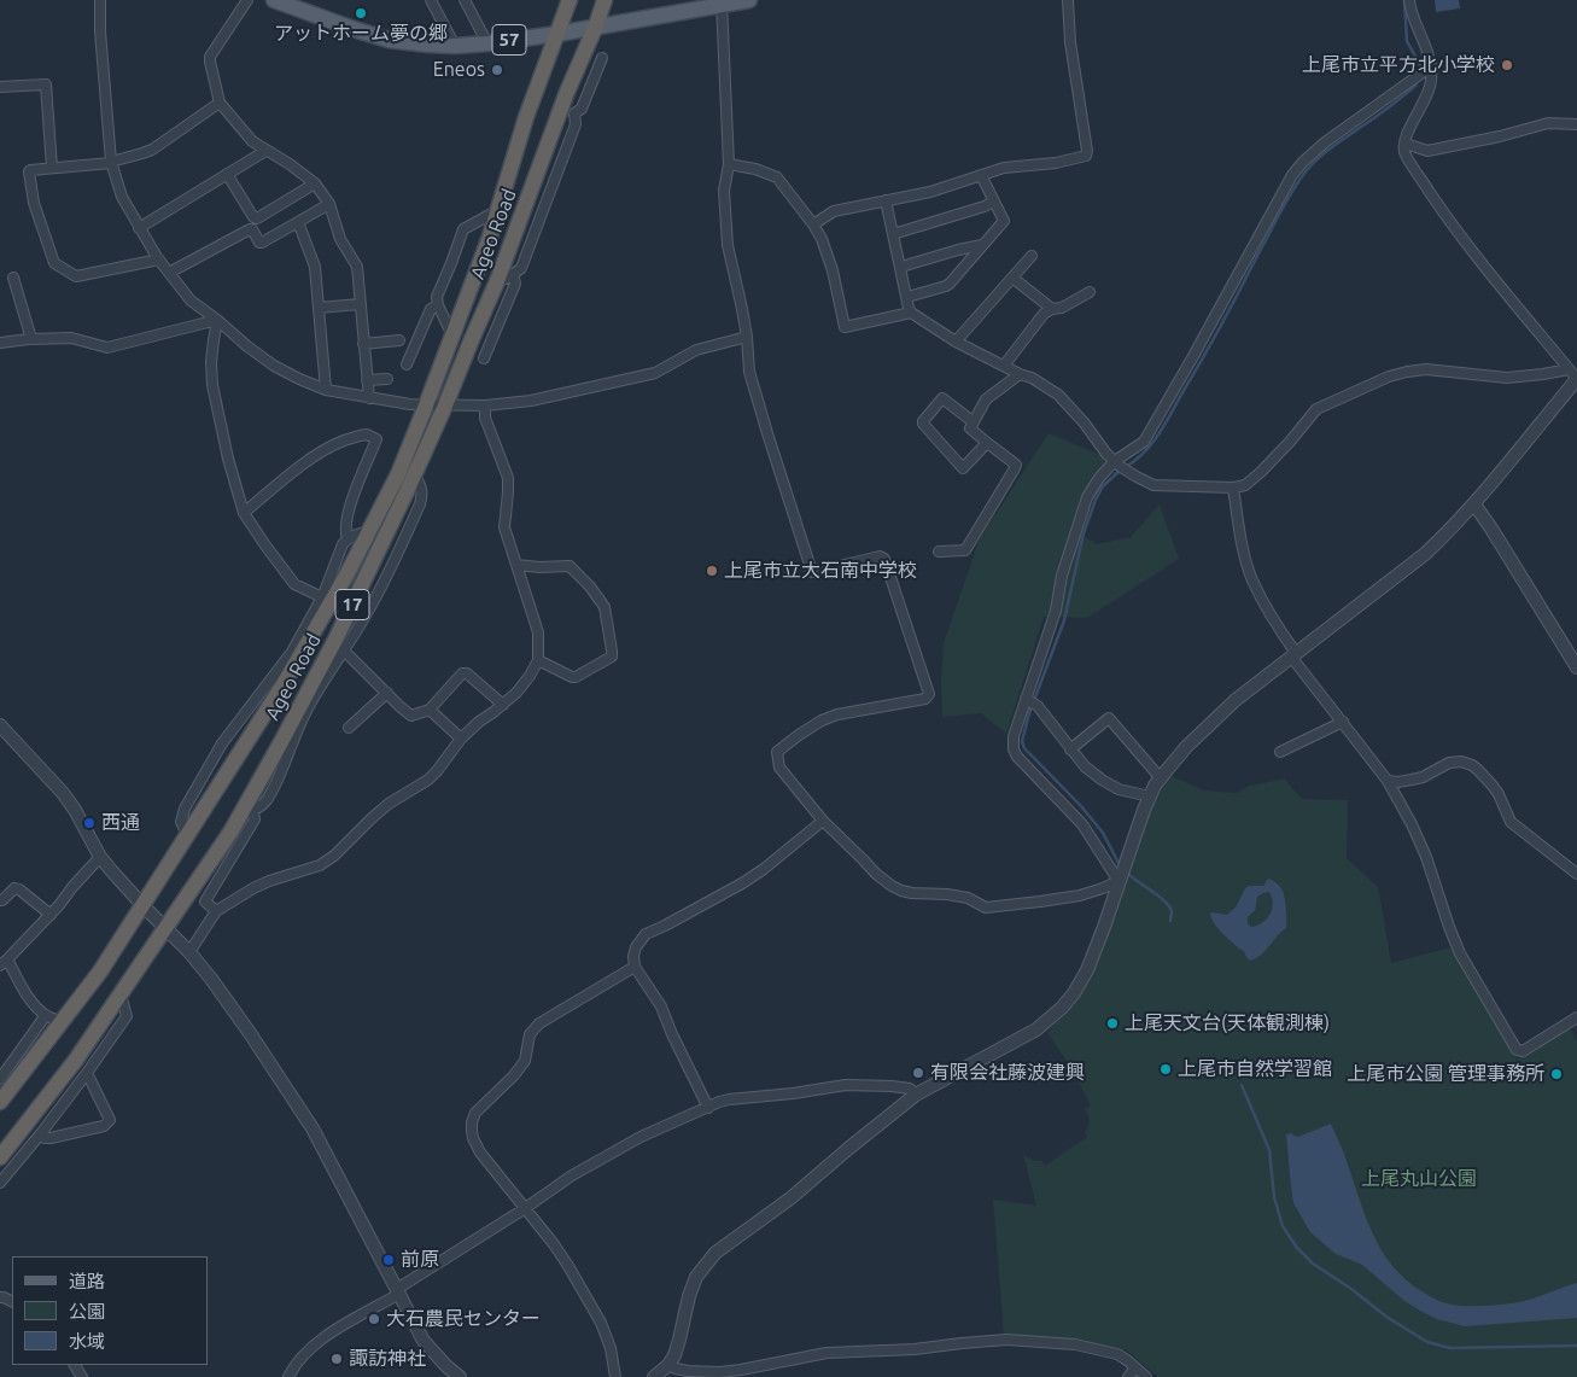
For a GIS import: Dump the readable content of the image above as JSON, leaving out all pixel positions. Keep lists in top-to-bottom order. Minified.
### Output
{"streets":{"highway":["Ageo Road","17"],"main road":["57"]},"crossings":[["57","Ageo Road"]],"parks":["上尾丸山公園"],"places":["アットホーム夢の郷","上尾市立平方北小学校","Eneos","上尾市立大石南中学校","西通","上尾天文台(天体観測棟)","上尾市自然学習館","有限会社藤波建興","上尾市公園 管理事務所","前原","大石農民センター","諏訪神社"],"legend":["道路","公園","水域"]}
